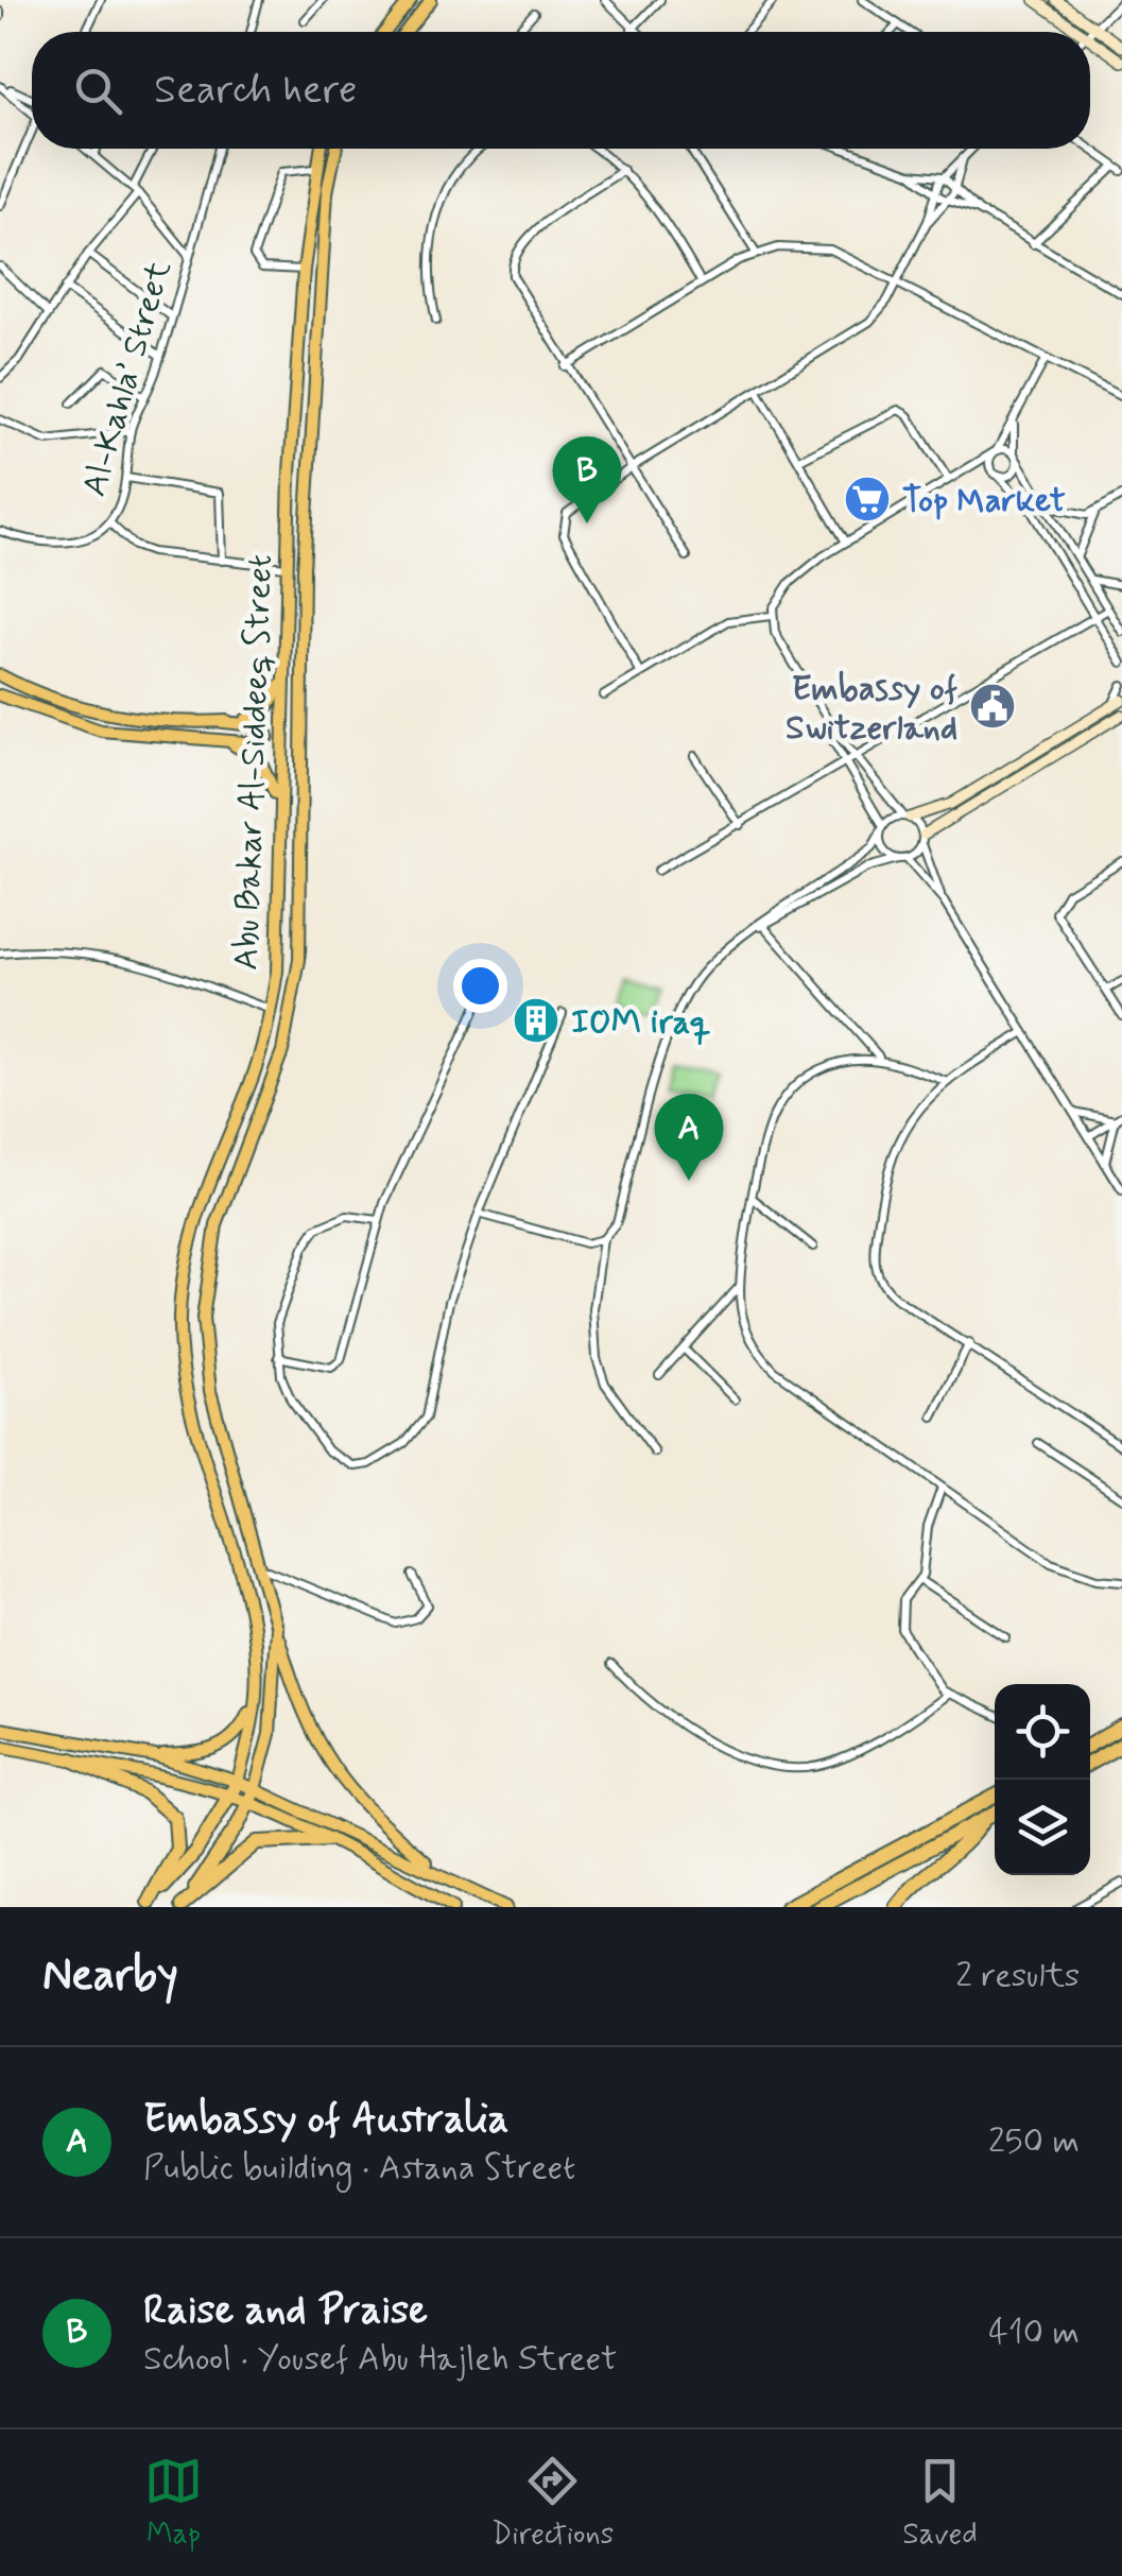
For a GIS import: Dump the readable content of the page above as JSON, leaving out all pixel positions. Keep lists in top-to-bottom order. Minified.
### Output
{"streets":{"highway":["Abu Bakar Al-Siddeeq Street"],"street":["Al-Kahla’ Street"]},"places":{"supermarket":["Top Market"],"public building":["Embassy of Switzerland"],"building":["IOM iraq"]},"page":{"search":"Search here","pins":["B","A"],"heading":["Nearby","2 results"],"list":[{"mark":"A","name":"Embassy of Australia","note":"Public building · Astana Street","value":"250 m"},{"mark":"B","name":"Raise and Praise","note":"School · Yousef Abu Hajleh Street","value":"410 m"}],"nav":["Map","Directions","Saved"]}}
